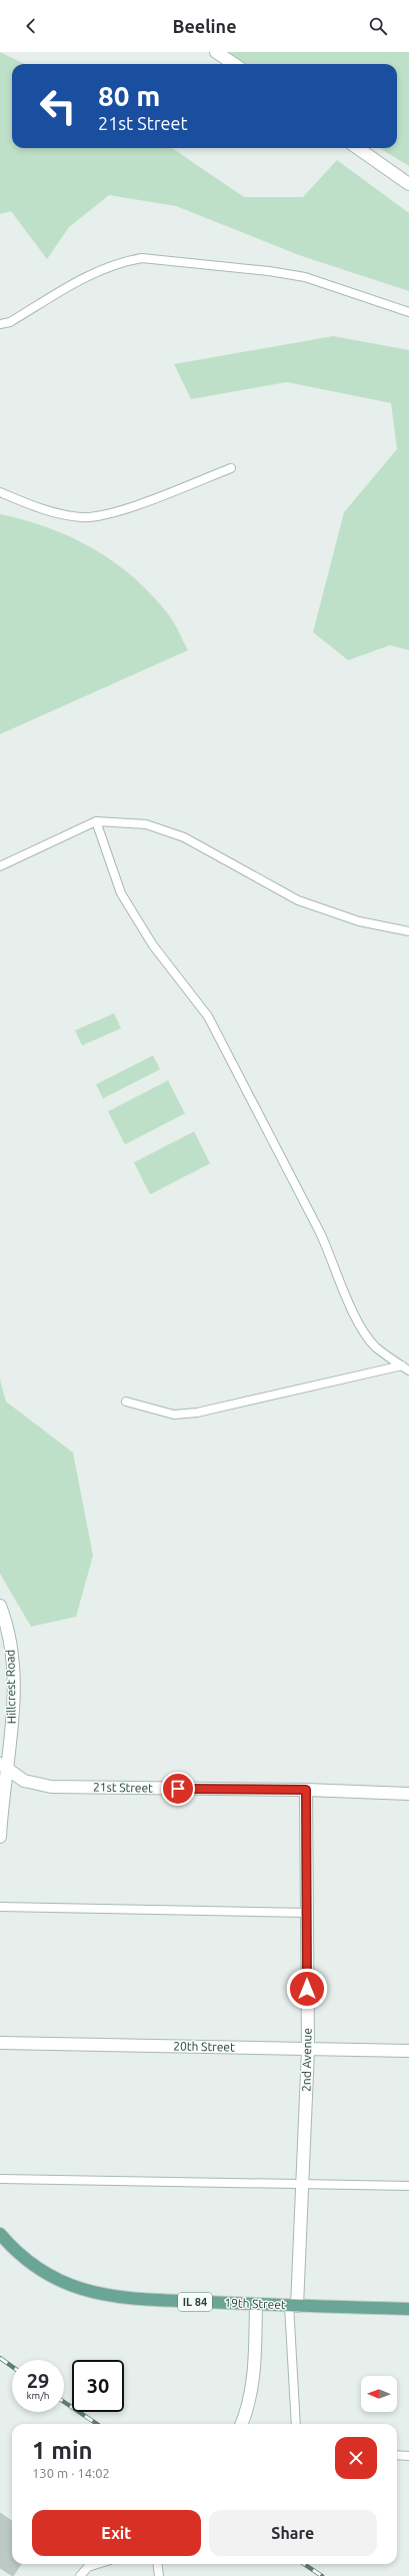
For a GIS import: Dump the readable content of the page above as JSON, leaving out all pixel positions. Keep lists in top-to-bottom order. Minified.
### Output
{"streets":{"main road":["IL 84","19th Street"],"street":["Hillcrest Road","21st Street","20th Street","2nd Avenue"]},"crossings":[["Hillcrest Road","21st Street"],["21st Street","2nd Avenue"],["20th Street","2nd Avenue"],["2nd Avenue","19th Street"]],"north":"left","page":{"header":"Beeline","turn":["80 m","21st Street"],"speed":"29 km/h","limit":"30","heading":["1 min","130 m · 14:02"],"buttons":["Exit","Share"]}}
